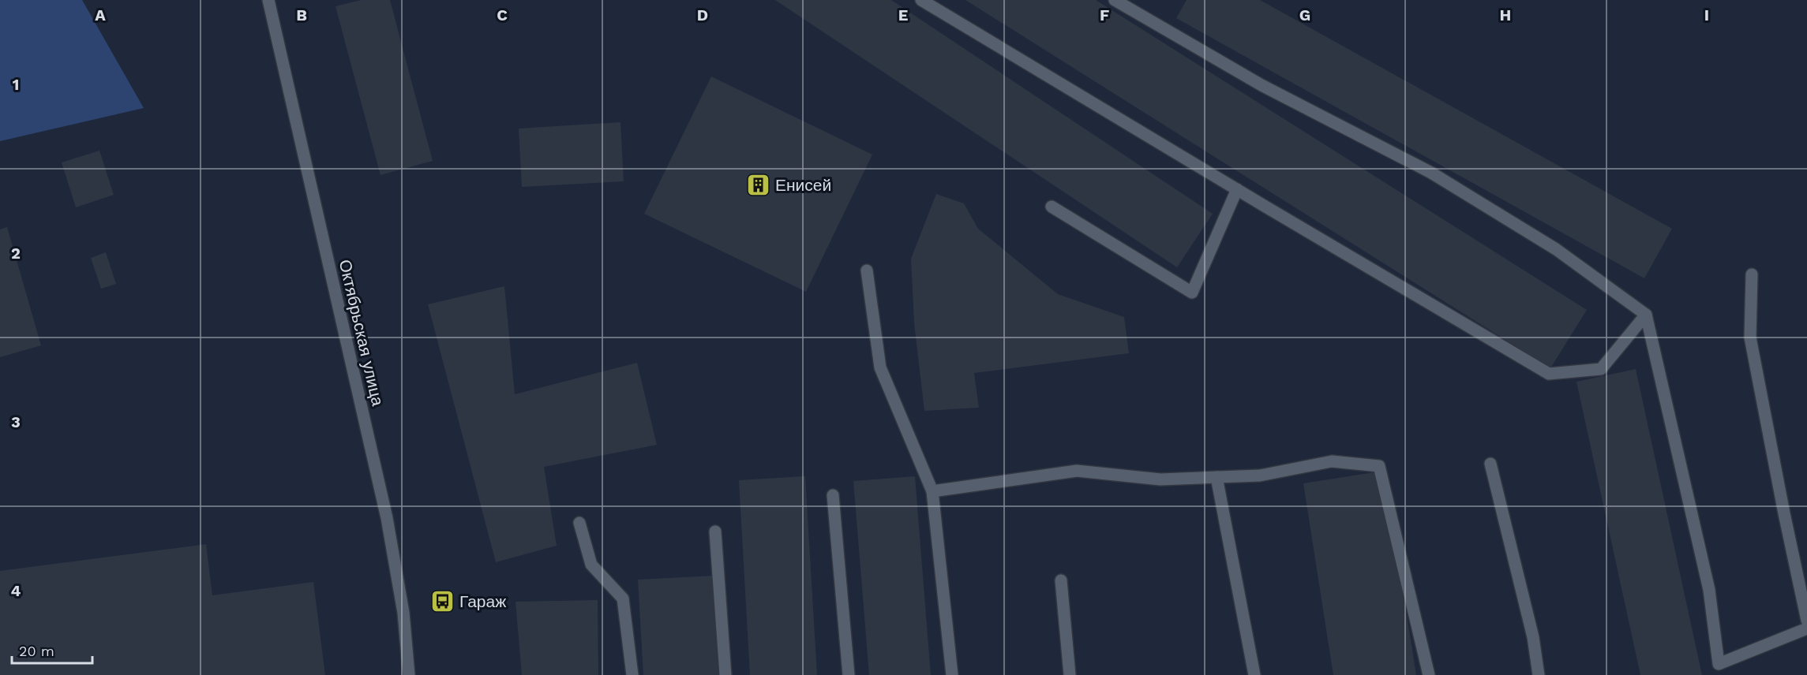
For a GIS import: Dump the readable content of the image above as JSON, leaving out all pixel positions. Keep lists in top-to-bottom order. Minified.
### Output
{"streets":{"street":["Октябрьская улица"]},"places":{"building":["Енисей"],"bus stop":["Гараж"]},"scale_bar":"20 m","grid":{"columns":["A","B","C","D","E","F","G","H","I"],"rows":["1","2","3","4"]}}
